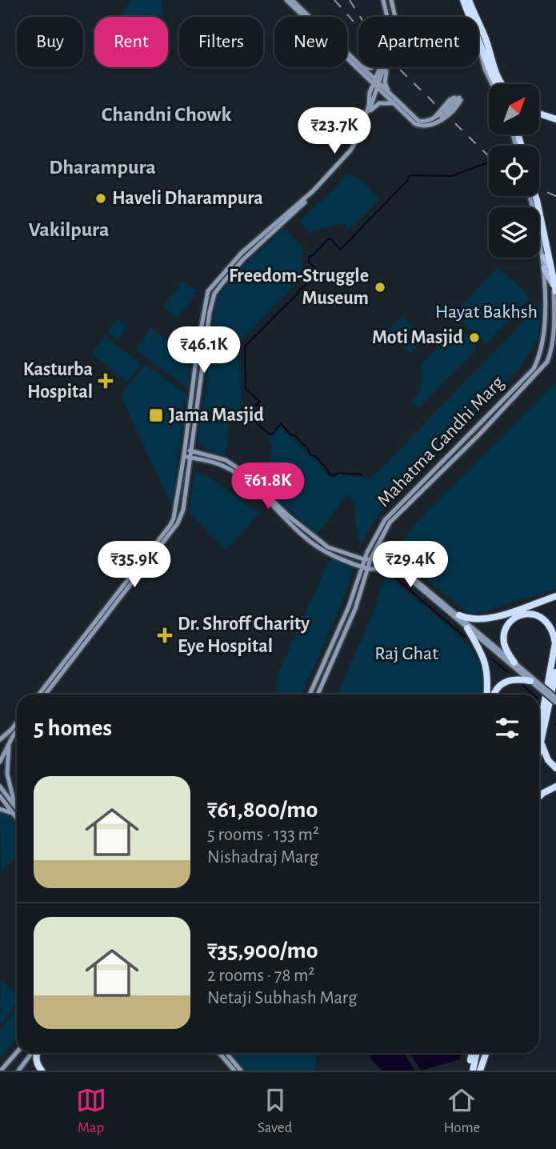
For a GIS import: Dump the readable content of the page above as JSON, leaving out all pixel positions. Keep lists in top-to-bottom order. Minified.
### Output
{"streets":{"main road":["Mahatma Gandhi Marg"]},"districts":["Chandni Chowk","Dharampura","Vakilpura"],"parks":["Hayat Bakhsh","Raj Ghat"],"places":{"other":["Haveli Dharampura","Freedom-Struggle Museum","Moti Masjid"],"health":["Kasturba Hospital","Dr. Shroff Charity Eye Hospital"],"transit":["Jama Masjid"]},"north":"top right","page":{"chip":["Buy","Rent","Filters","New","Apartment"],"price":["₹23.7K","₹46.1K","₹61.8K","₹35.9K","₹29.4K"],"heading":"5 homes","list":[{"name":"₹61,800/mo","note":"5 rooms · 133 m² · Nishadraj Marg"},{"name":"₹35,900/mo","note":"2 rooms · 78 m² · Netaji Subhash Marg"}],"tabs":["Map","Saved","Home"]}}
